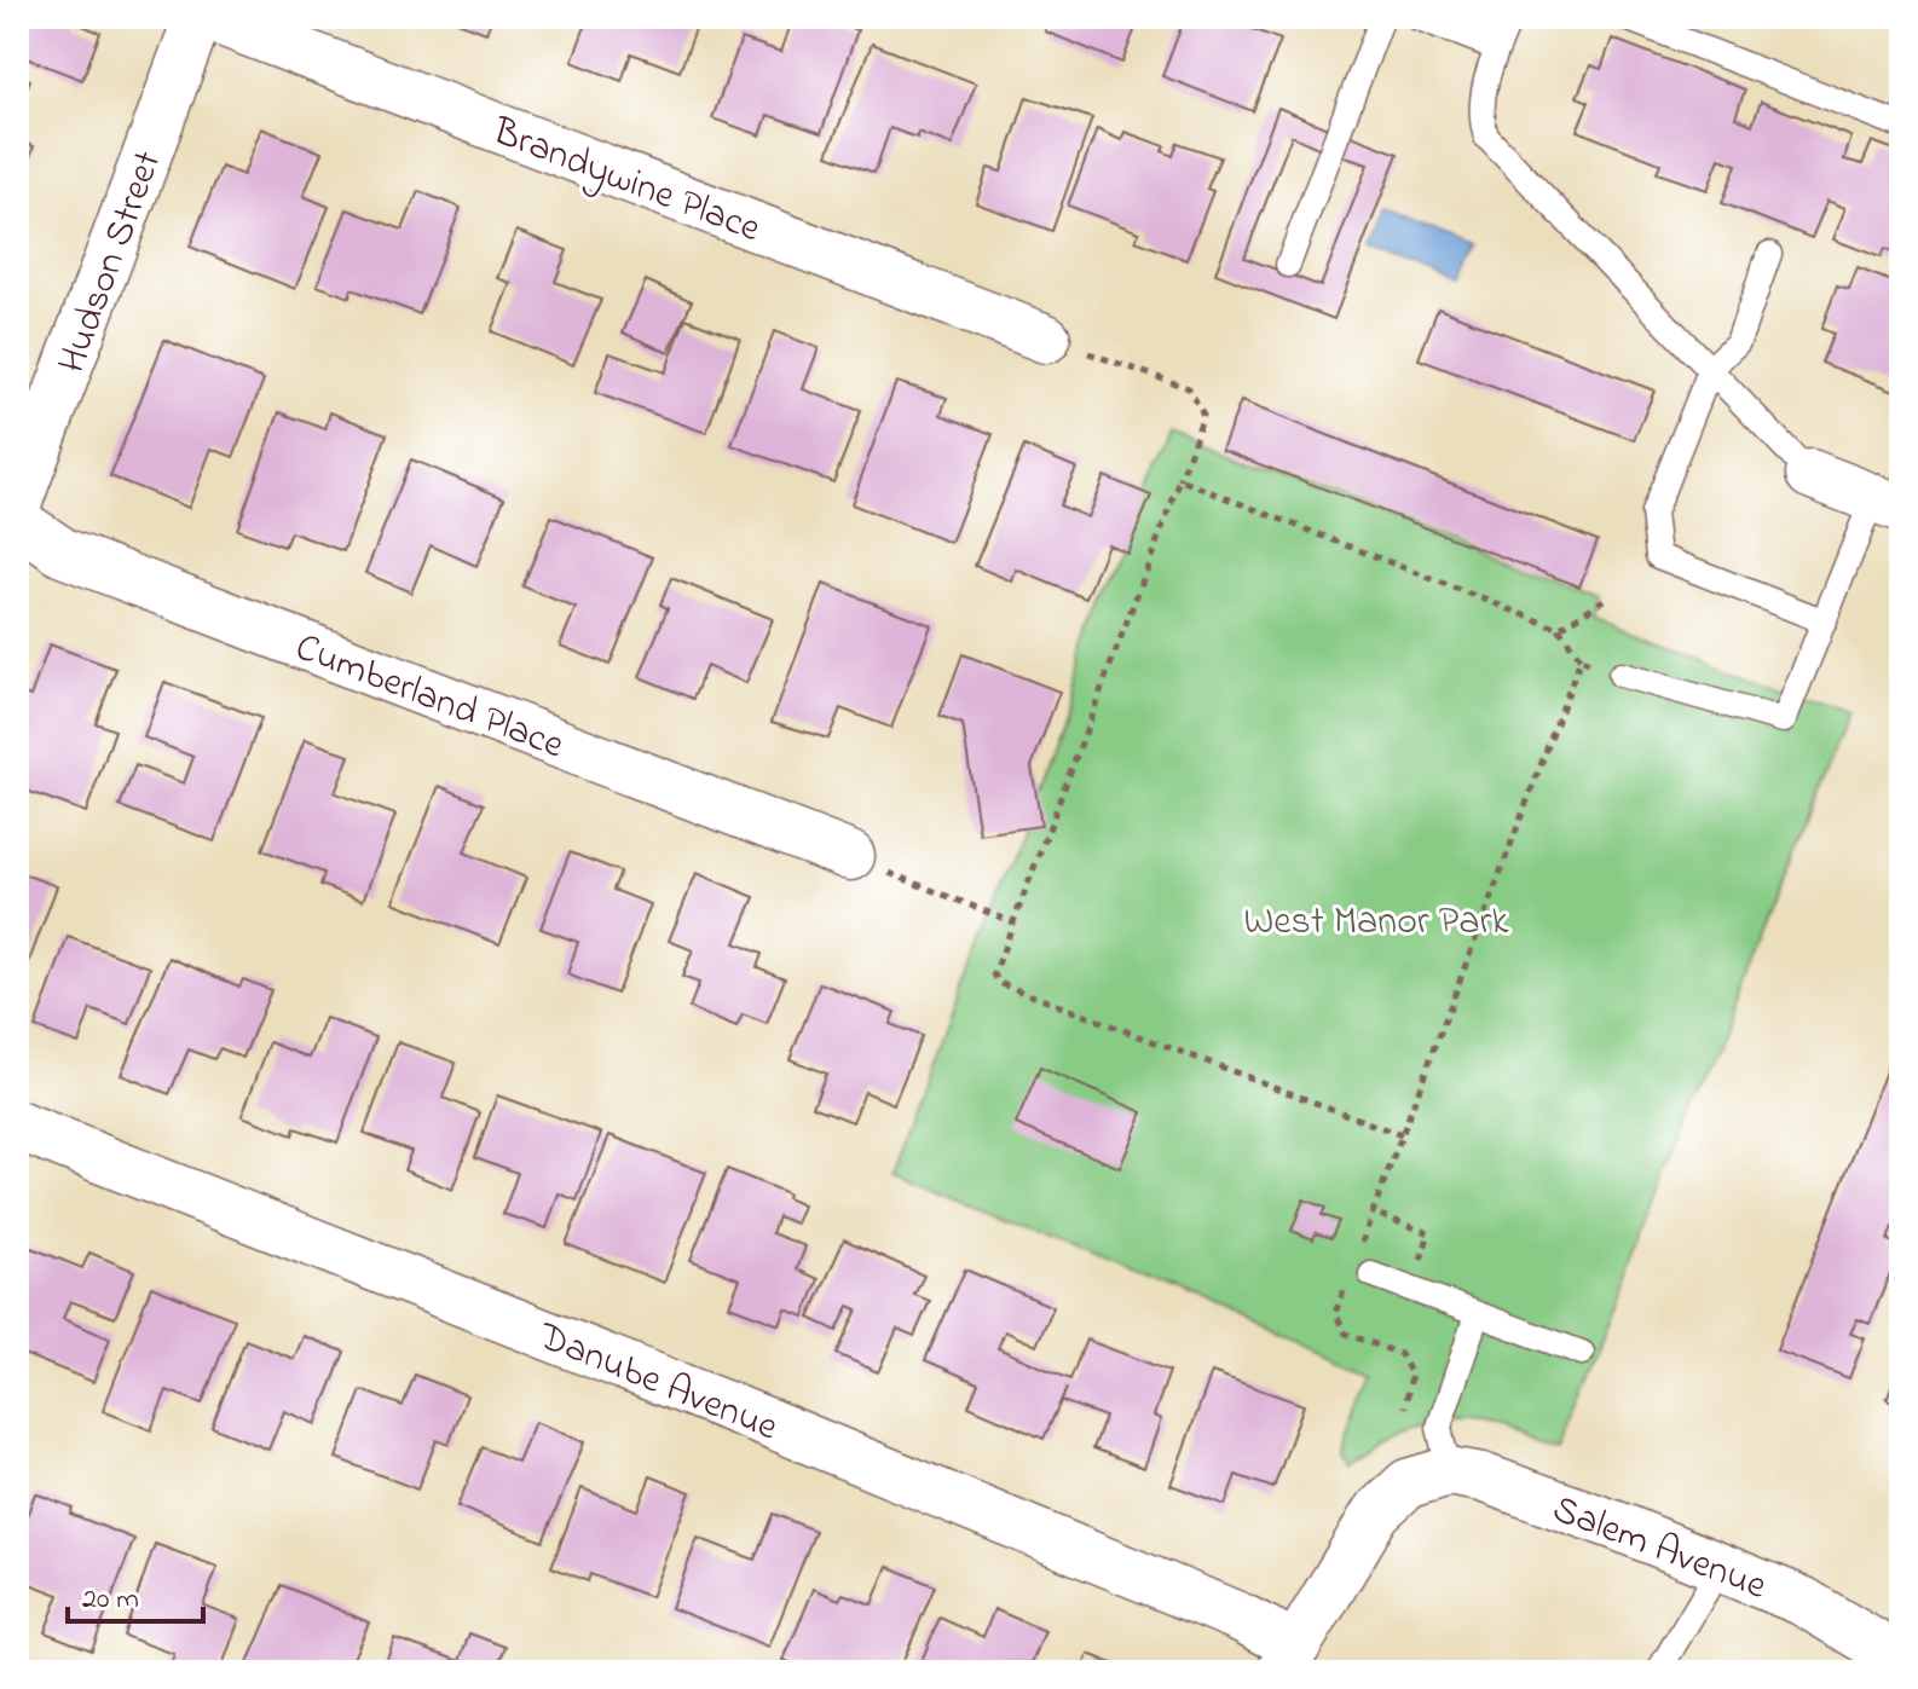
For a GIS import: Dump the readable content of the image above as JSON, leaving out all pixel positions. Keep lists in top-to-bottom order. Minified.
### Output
{"streets":{"street":["Brandywine Place","Hudson Street","Cumberland Place","Danube Avenue","Salem Avenue"]},"parks":["West Manor Park"],"scale_bar":"20 m"}
